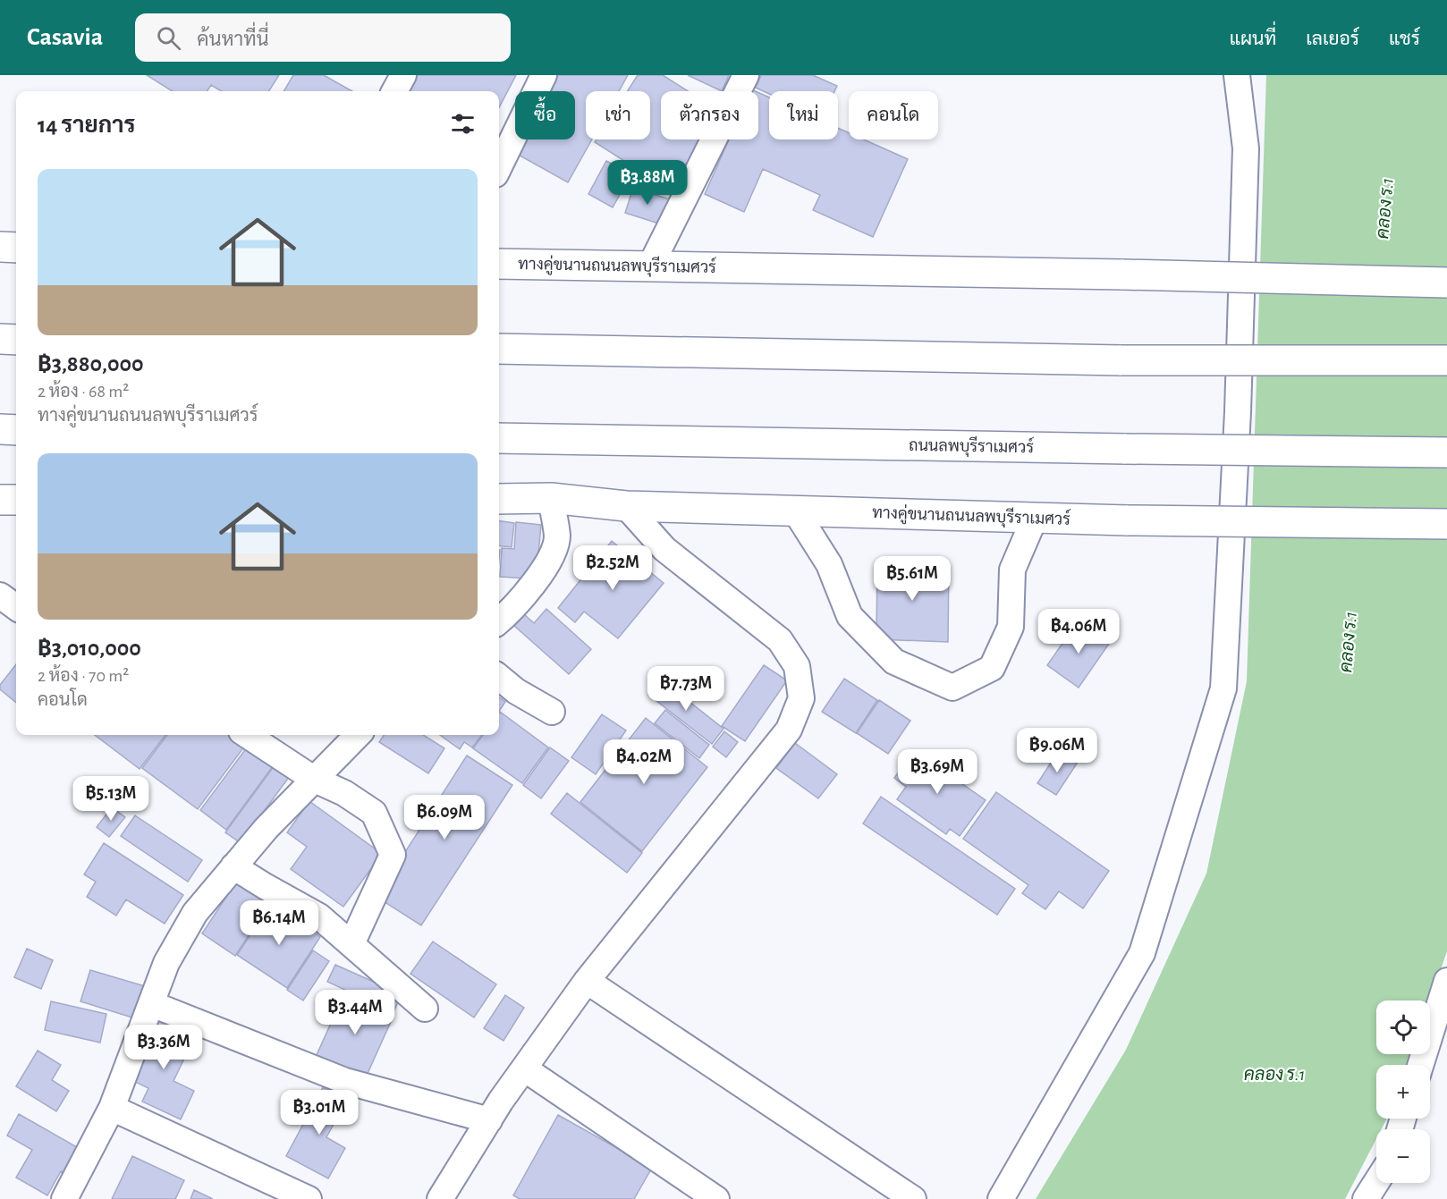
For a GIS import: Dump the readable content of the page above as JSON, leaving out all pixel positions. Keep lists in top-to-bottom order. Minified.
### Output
{"streets":{"main road":["ทางคู่ขนานถนนลพบุรีราเมศวร์","ถนนลพบุรีราเมศวร์"]},"water":["คลอง ร.1"],"page":{"header":"Casavia","search":"ค้นหาที่นี่","nav":["แผนที่","เลเยอร์","แชร์"],"chip":["ซื้อ","เช่า","ตัวกรอง","ใหม่","คอนโด"],"heading":"14 รายการ","list":[{"name":"฿3,880,000","note":"2 ห้อง · 68 m² · ทางคู่ขนานถนนลพบุรีราเมศวร์"},{"name":"฿3,010,000","note":"2 ห้อง · 70 m² · คอนโด"}],"price":["฿3.88M","฿2.52M","฿5.61M","฿4.06M","฿7.73M","฿9.06M","฿4.02M","฿3.69M","฿5.13M","฿6.09M","฿6.14M","฿3.44M","฿3.36M","฿3.01M"],"map_buttons":["+","−"]}}
